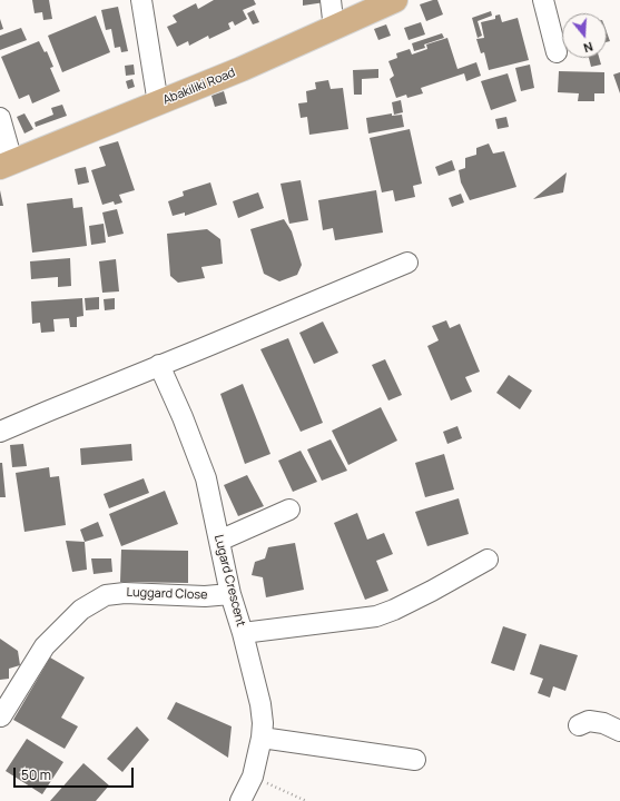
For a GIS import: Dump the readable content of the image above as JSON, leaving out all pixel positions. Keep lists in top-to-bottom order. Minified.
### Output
{"streets":{"main road":["Abakiliki Road"],"street":["Lugard Crescent","Luggard Close"]},"crossings":[["Lugard Crescent","Luggard Close"]],"scale_bar":"50 m","north":"bottom"}
